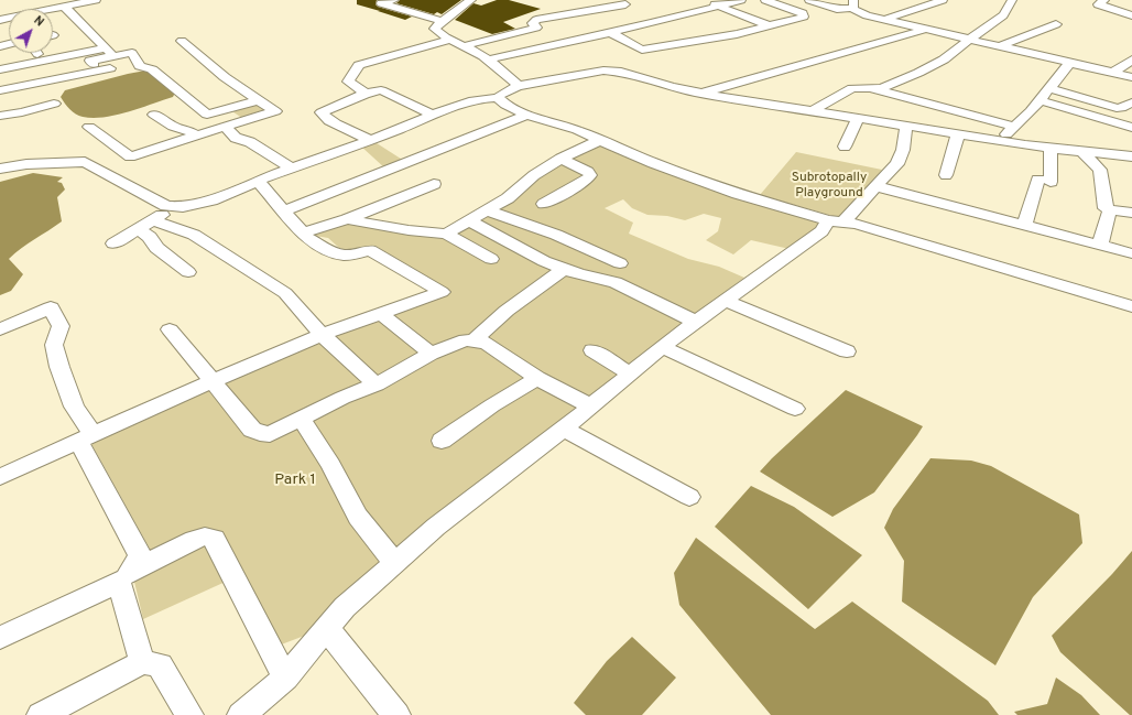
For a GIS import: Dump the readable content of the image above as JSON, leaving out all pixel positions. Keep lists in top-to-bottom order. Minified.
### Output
{"parks":["Subrotopally Playground","Park 1"],"north":"top right"}
